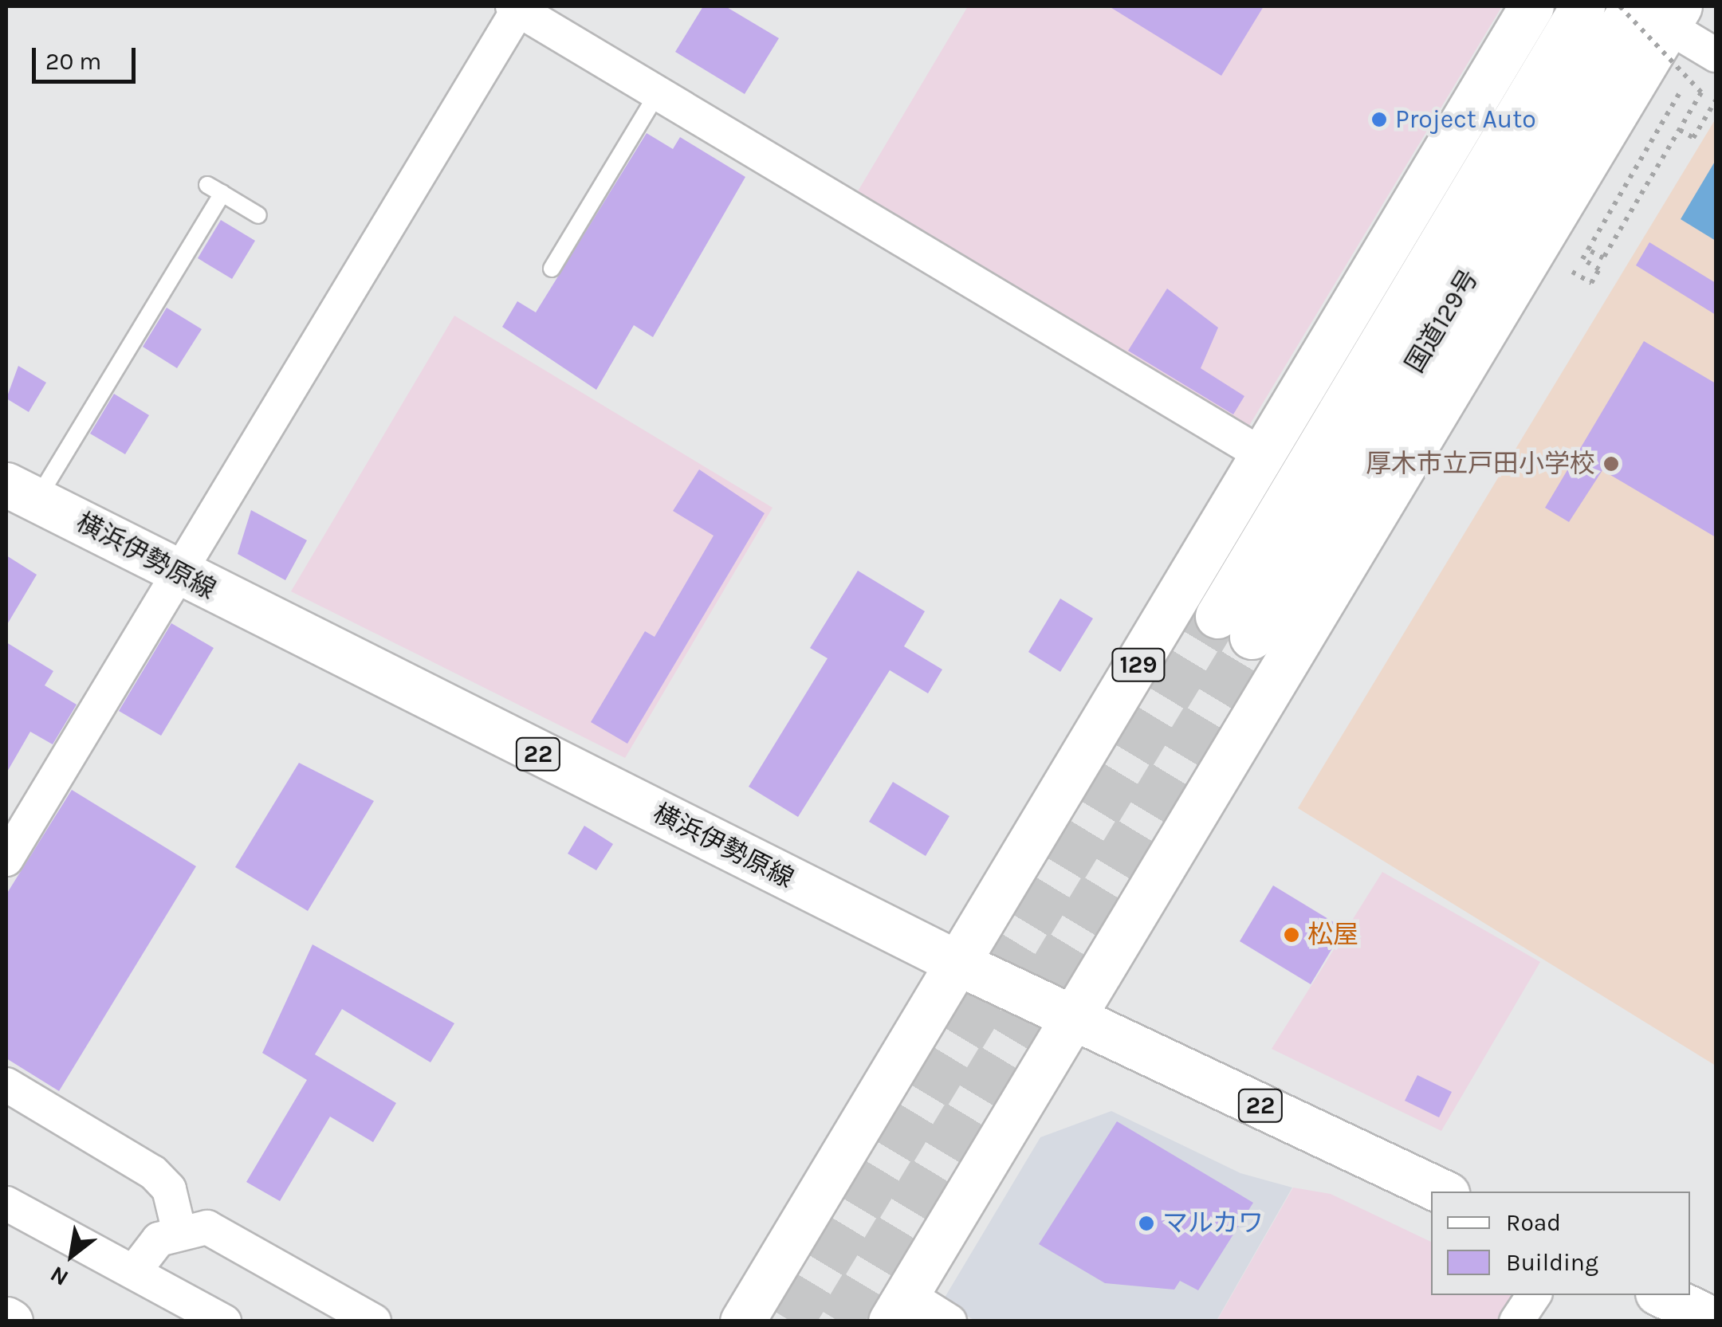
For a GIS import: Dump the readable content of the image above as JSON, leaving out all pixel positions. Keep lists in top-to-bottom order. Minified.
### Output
{"streets":{"main road":["国道129号","横浜伊勢原線","129","22"]},"crossings":[["横浜伊勢原線","129"]],"places":["Project Auto","厚木市立戸田小学校","松屋","マルカワ"],"legend":["Road","Building"],"scale_bar":"20 m","north":"bottom left"}
